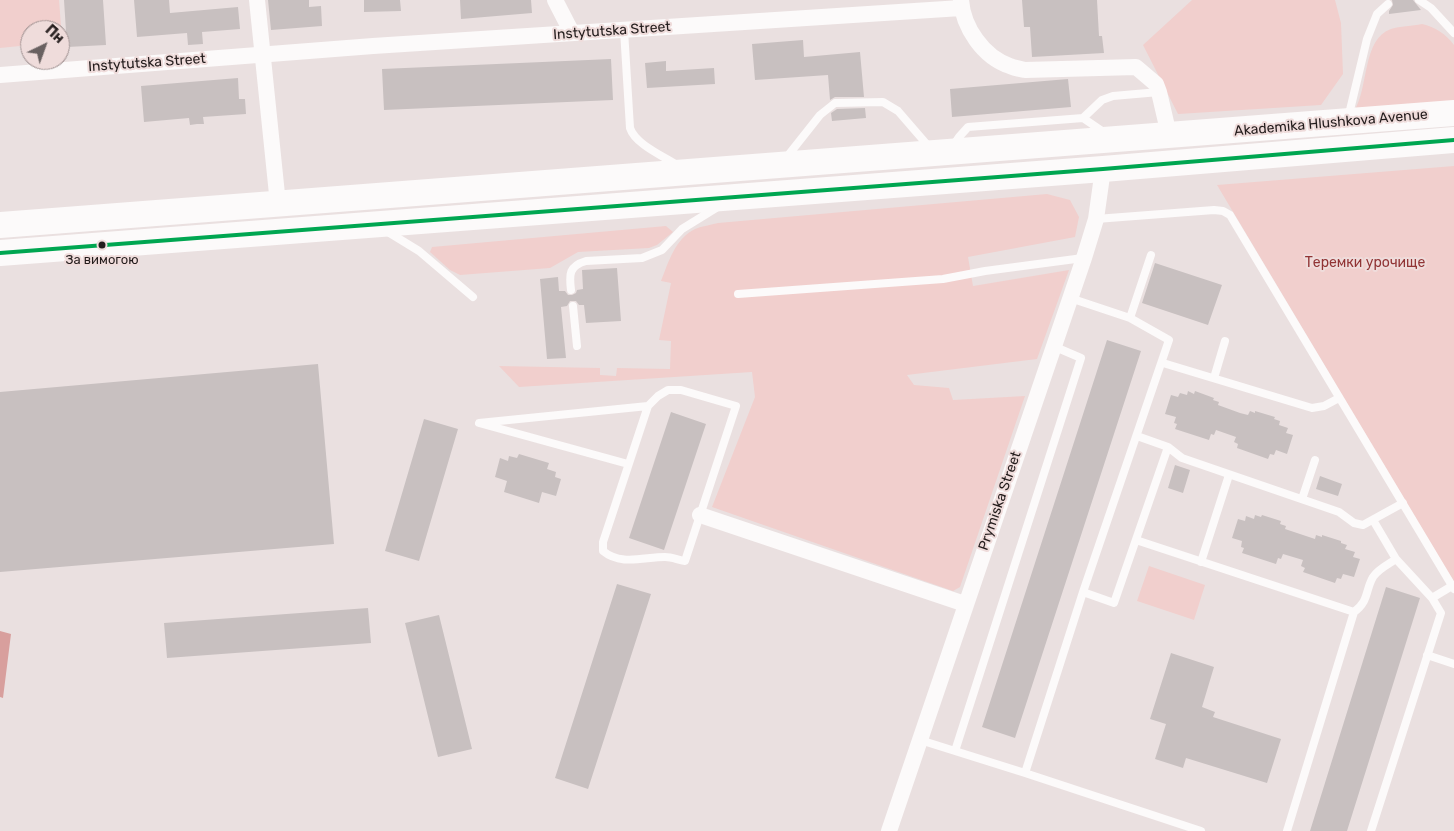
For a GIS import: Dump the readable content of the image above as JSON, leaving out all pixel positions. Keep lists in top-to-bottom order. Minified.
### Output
{"streets":{"highway":["Akademika Hlushkova Avenue"],"street":["Instytutska Street","Prymiska Street"]},"crossings":[["Akademika Hlushkova Avenue","Prymiska Street"]],"parks":["Теремки урочище"],"places":["За вимогою"],"north":"top right"}
